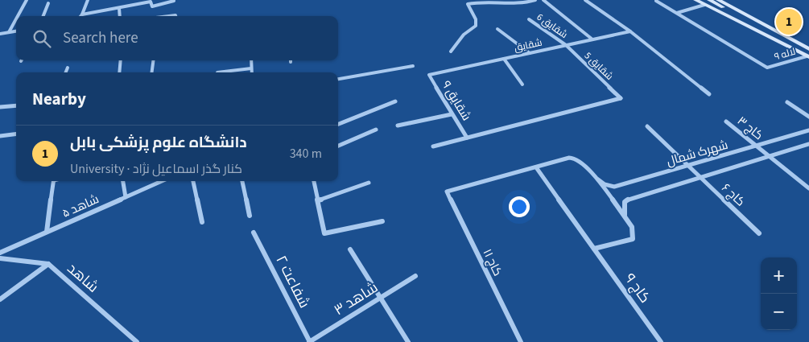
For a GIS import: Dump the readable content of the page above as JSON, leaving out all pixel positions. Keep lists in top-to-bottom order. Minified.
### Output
{"streets":{"street":["شقايق 6","شقايق","لاله ۹","شقايق 5","شقايق ٩","کاج ۳","شهرک شمال","کاج ۶","شاهد ۵","کاج ۱۱","شاهد","شفاعت ۲","کاج ۹","شاهد ۳"]},"crossings":[["شقايق 6","شقايق"],["شقايق 6","شقايق 5"],["شقايق","شقايق 5"],["شقايق","شقايق ٩"],["شقايق 5","شقايق ٩"],["کاج ۳","شهرک شمال"],["شهرک شمال","کاج ۶"],["کاج ۱۱","کاج ۹"],["شفاعت ۲","شاهد ۳"]],"page":{"pins":"1","search":"Search here","heading":"Nearby","list":[{"mark":"1","name":"دانشگاه علوم پزشکی بابل","note":"University · کنار گذر اسماعیل نژاد","value":"340 m"}],"map_buttons":["+","−"]}}
